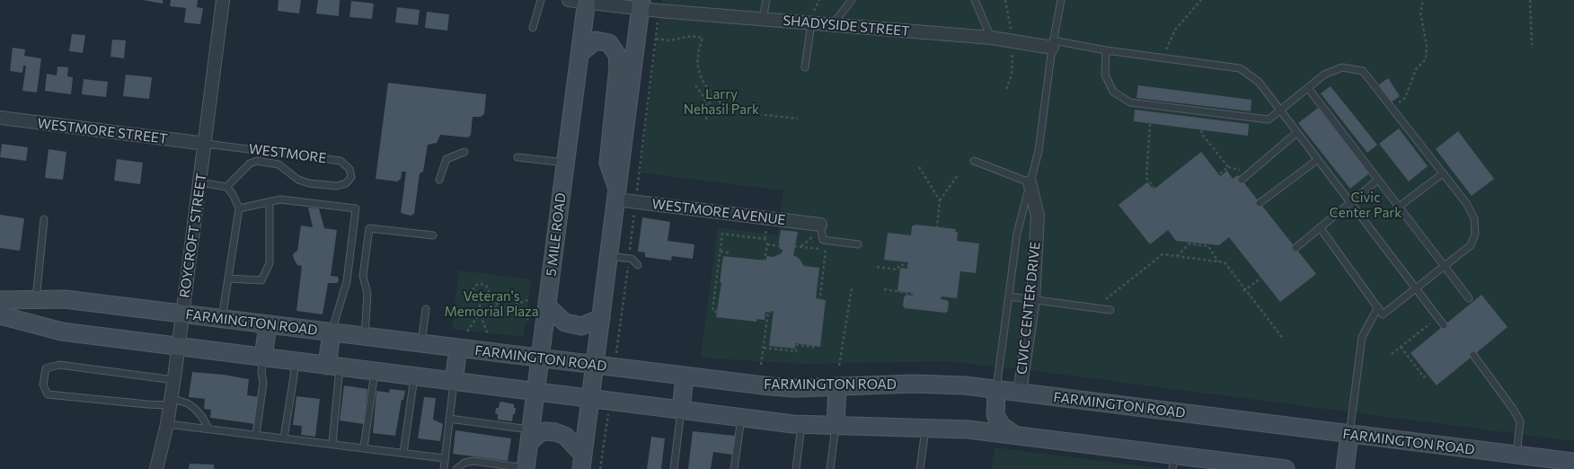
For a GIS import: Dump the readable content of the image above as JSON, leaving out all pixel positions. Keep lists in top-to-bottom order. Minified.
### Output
{"streets":{"main road":["5 MILE ROAD","FARMINGTON ROAD"],"street":["SHADYSIDE STREET","WESTMORE STREET","WESTMORE AVENUE","ROYCROFT STREET","CIVIC CENTER DRIVE"],"lane":["WESTMORE"]},"crossings":[["SHADYSIDE STREET","5 MILE ROAD"],["SHADYSIDE STREET","CIVIC CENTER DRIVE"],["WESTMORE STREET","WESTMORE"],["WESTMORE STREET","ROYCROFT STREET"],["WESTMORE","ROYCROFT STREET"],["5 MILE ROAD","FARMINGTON ROAD"],["ROYCROFT STREET","FARMINGTON ROAD"],["CIVIC CENTER DRIVE","FARMINGTON ROAD"]],"parks":["Larry Nehasil Park","Civic Center Park","Veteran's Memorial Plaza"]}
